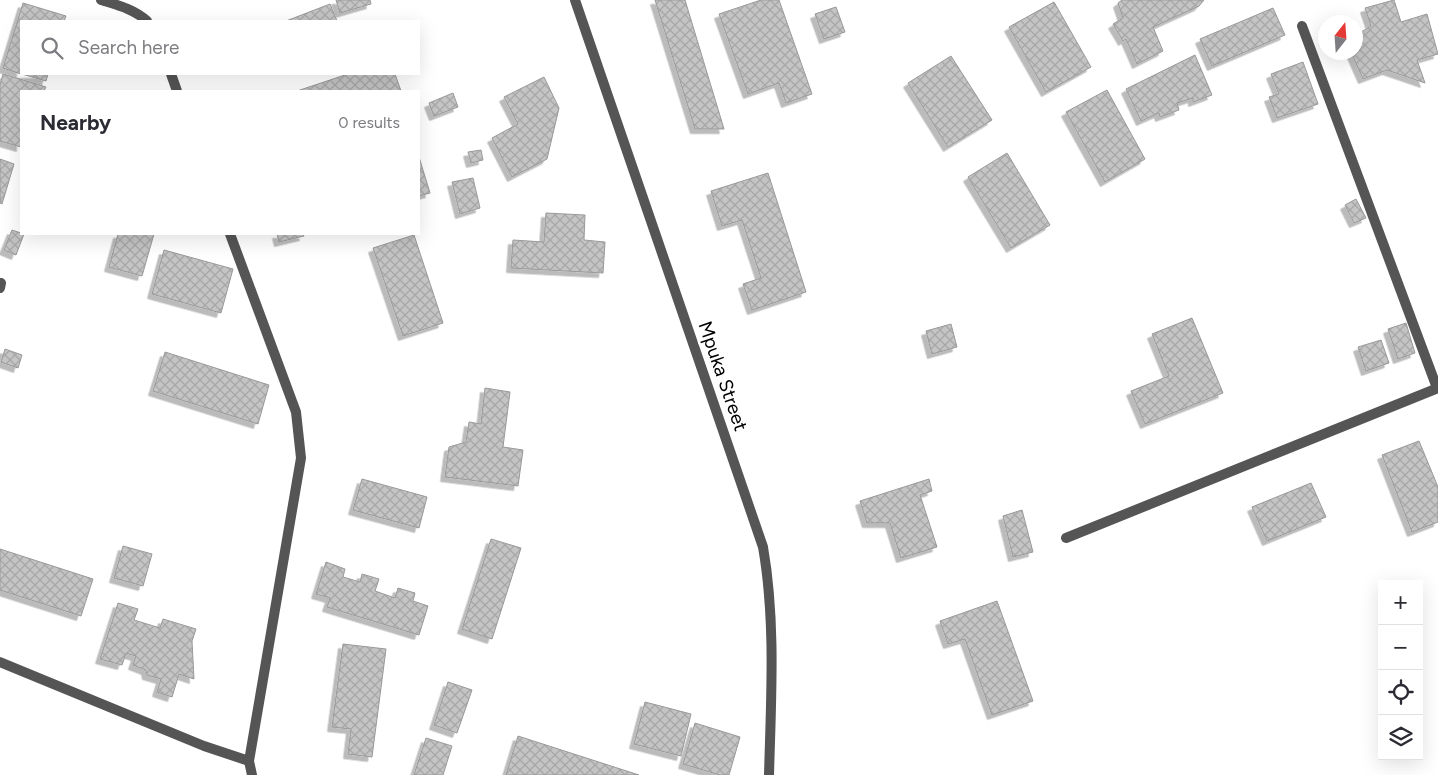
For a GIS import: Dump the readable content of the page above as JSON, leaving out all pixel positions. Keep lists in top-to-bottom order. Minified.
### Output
{"streets":{"street":["Mpuka Street"]},"north":"top","page":{"search":"Search here","heading":["Nearby","0 results"],"map_buttons":["+","−"]}}
